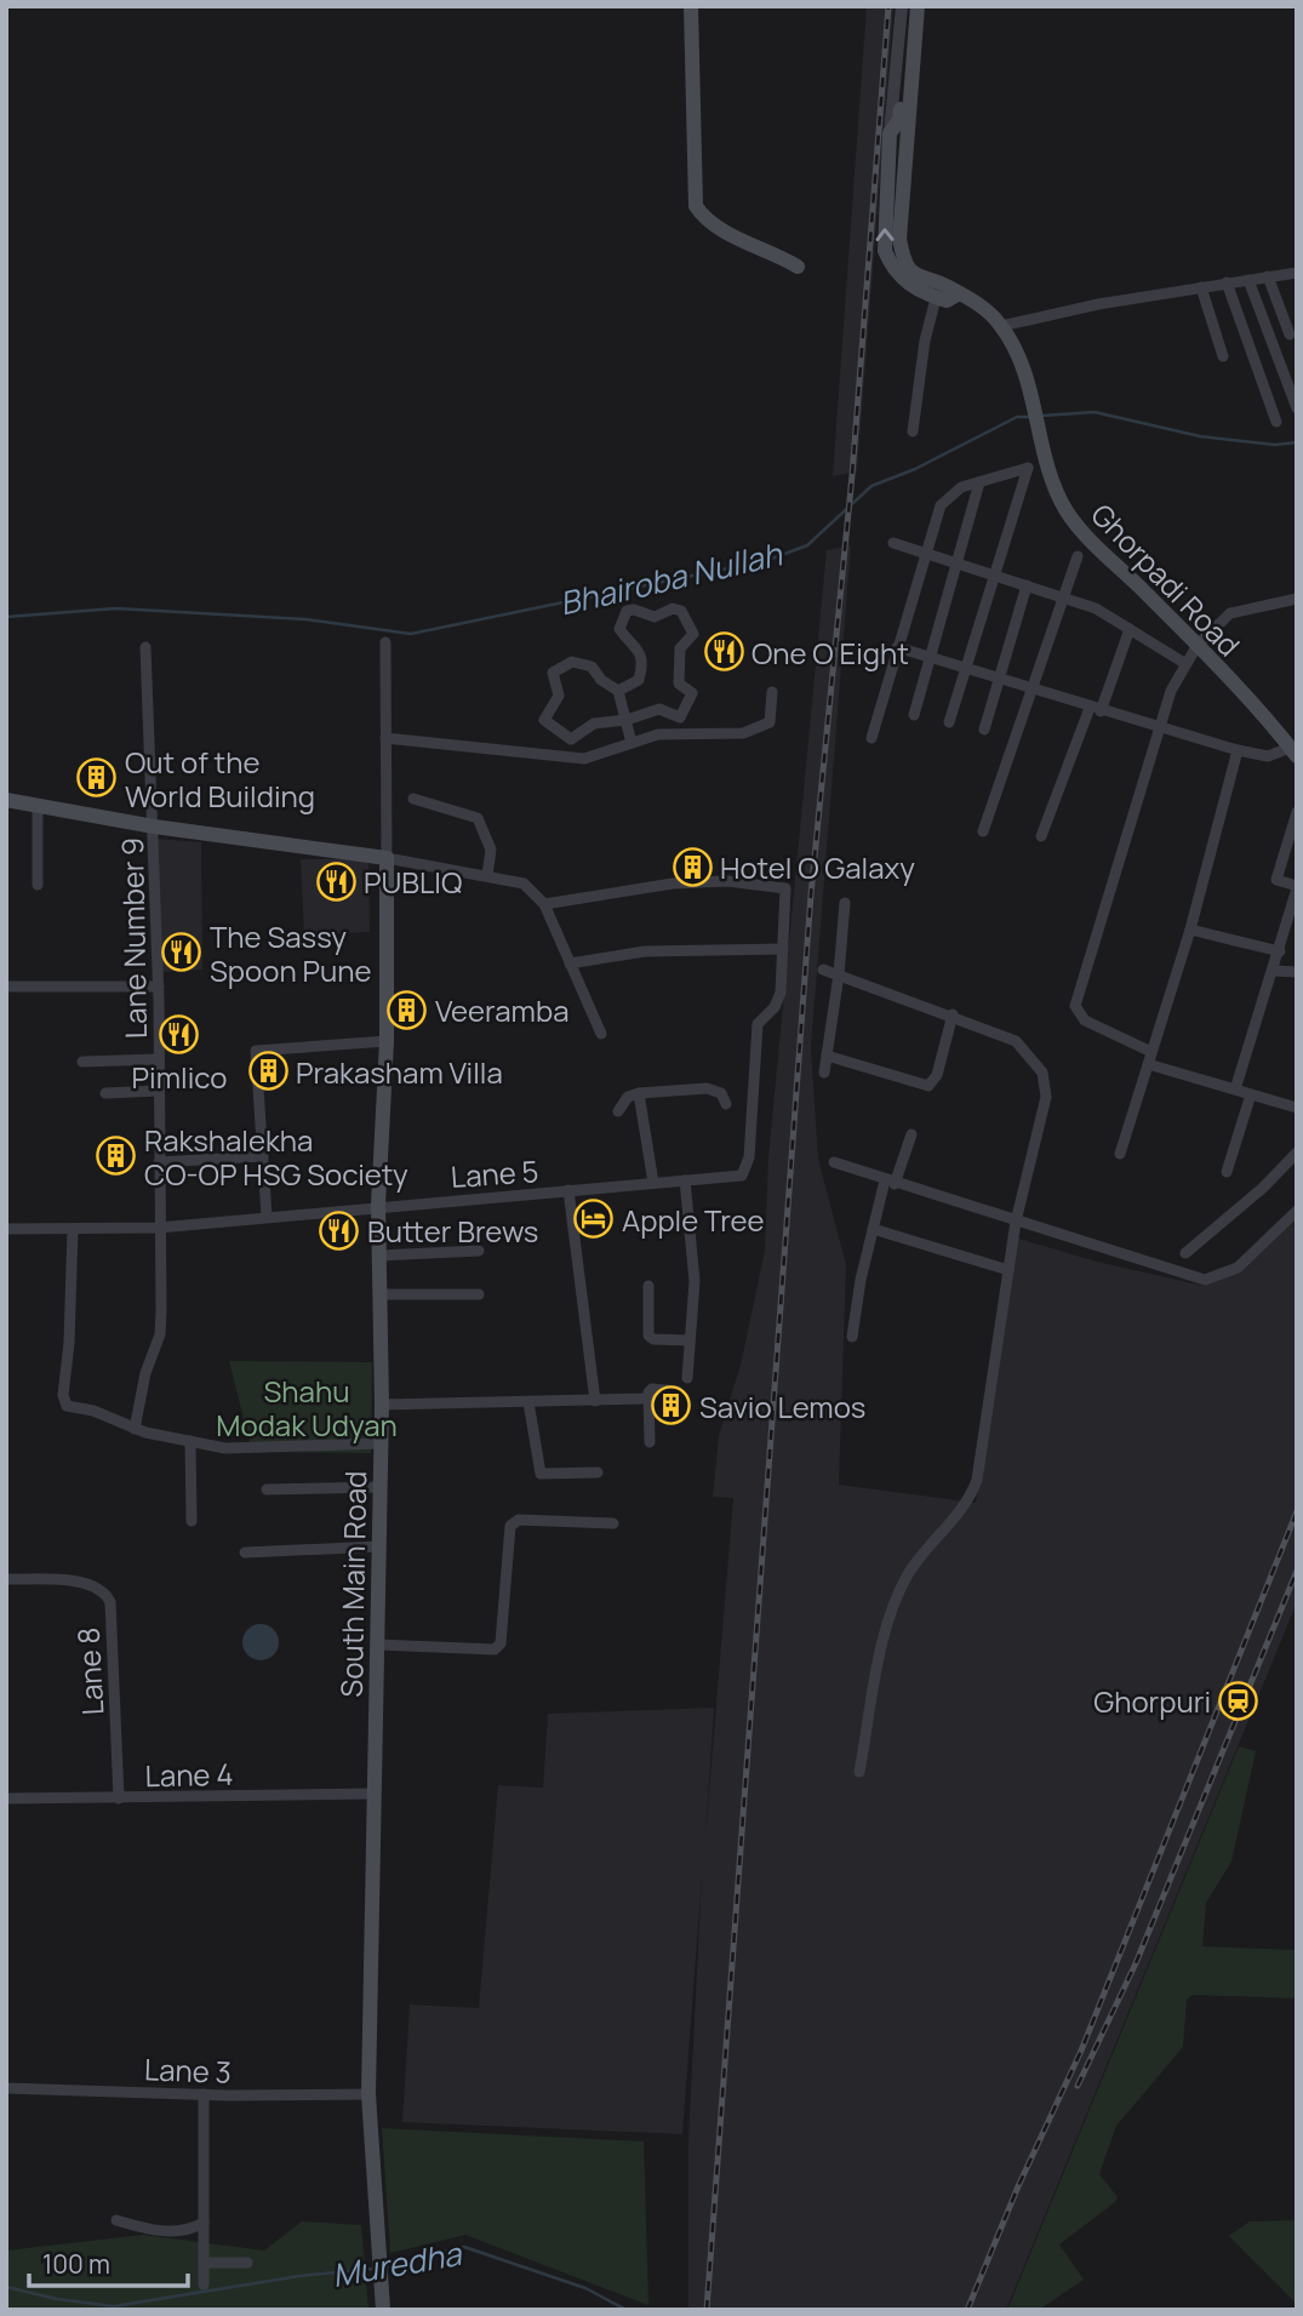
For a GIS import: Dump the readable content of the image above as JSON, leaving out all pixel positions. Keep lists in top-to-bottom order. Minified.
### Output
{"streets":{"main road":["Ghorpadi Road","South Main Road"],"street":["Lane Number 9","Lane 5","Lane 8","Lane 4","Lane 3"]},"crossings":[["Lane Number 9","Lane 5"],["Lane 5","South Main Road"],["South Main Road","Lane 4"],["South Main Road","Lane 3"],["Lane 8","Lane 4"]],"water":["Bhairoba Nullah","Muredha"],"parks":["Shahu Modak Udyan"],"places":{"restaurant":["One O Eight","PUBLIQ","The Sassy Spoon Pune","Pimlico","Butter Brews"],"building":["Out of the World Building","Hotel O Galaxy","Veeramba","Prakasham Villa","Rakshalekha CO-OP HSG Society","Savio Lemos"],"hotel":["Apple Tree"],"station":["Ghorpuri"]},"scale_bar":"100 m"}
